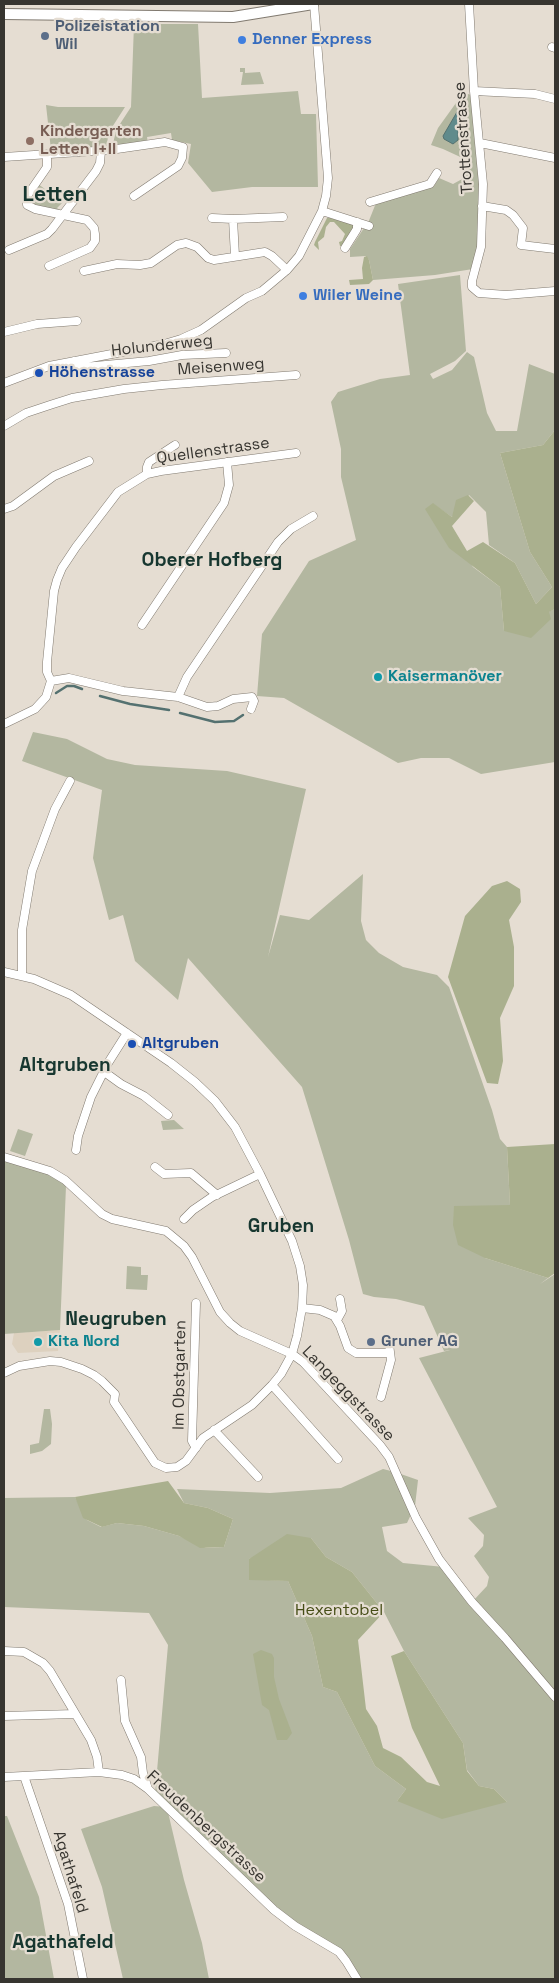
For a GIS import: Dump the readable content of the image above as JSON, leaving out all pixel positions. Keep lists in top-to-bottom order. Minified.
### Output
{"streets":{"street":["Trottenstrasse","Holunderweg","Meisenweg","Quellenstrasse","Im Obstgarten","Langeggstrasse","Freudenbergstrasse","Agathafeld"]},"crossings":[["Freudenbergstrasse","Agathafeld"]],"districts":["Letten","Oberer Hofberg","Altgruben","Gruben","Neugruben","Agathafeld"],"parks":["Hexentobel"],"places":["Polizeistation Wil","Denner Express","Kindergarten Letten I+II","Wiler Weine","Höhenstrasse","Kaisermanöver","Altgruben","Kita Nord","Gruner AG"]}
